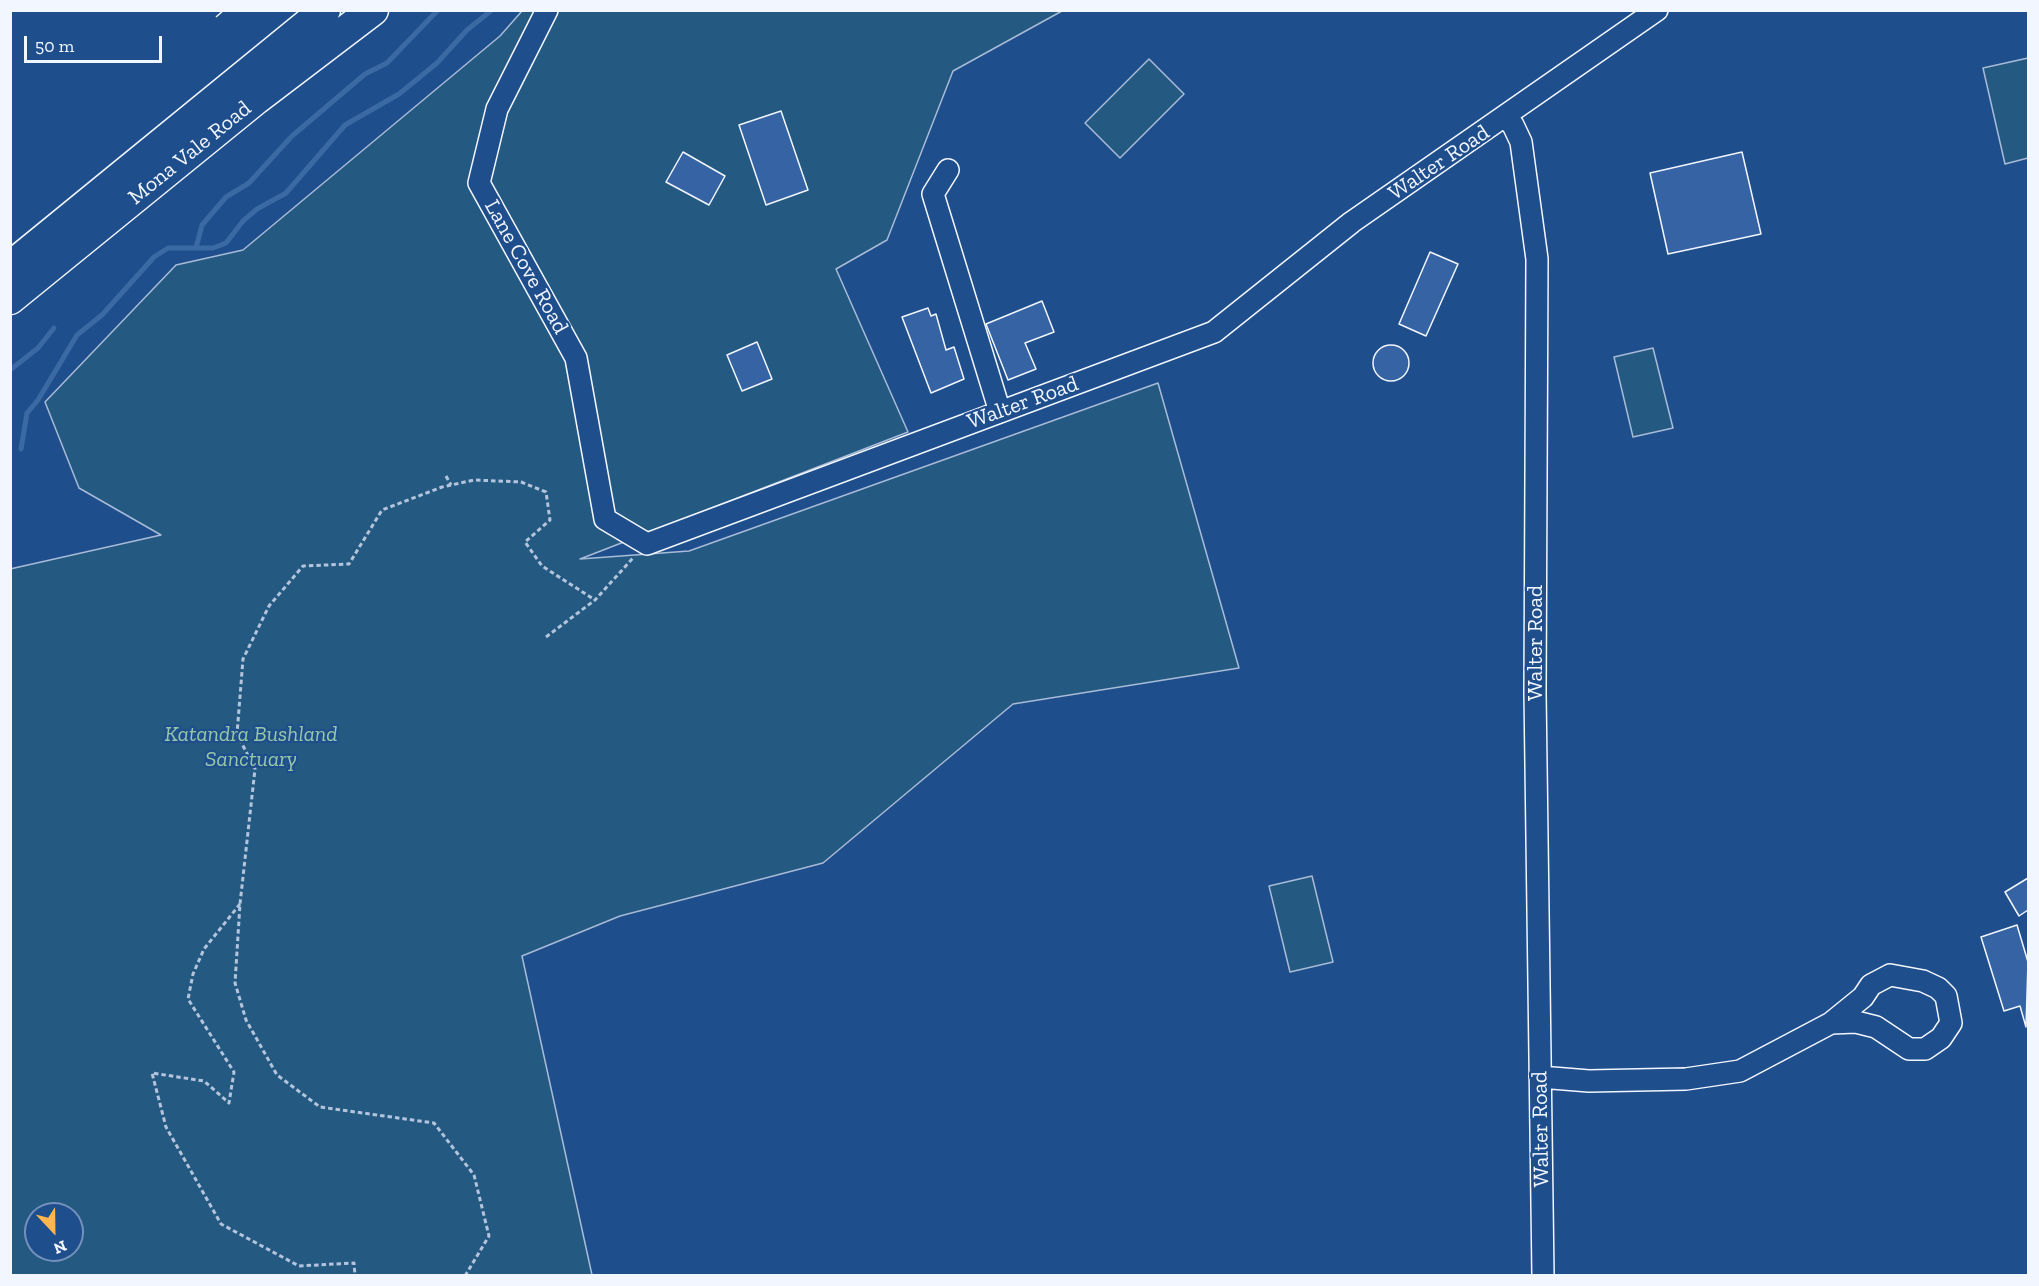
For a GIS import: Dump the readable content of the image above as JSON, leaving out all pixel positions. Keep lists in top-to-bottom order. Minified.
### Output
{"streets":{"highway":["Mona Vale Road"],"street":["Walter Road","Lane Cove Road"]},"crossings":[["Walter Road","Lane Cove Road"]],"parks":["Katandra Bushland Sanctuary"],"scale_bar":"50 m","north":"bottom"}
